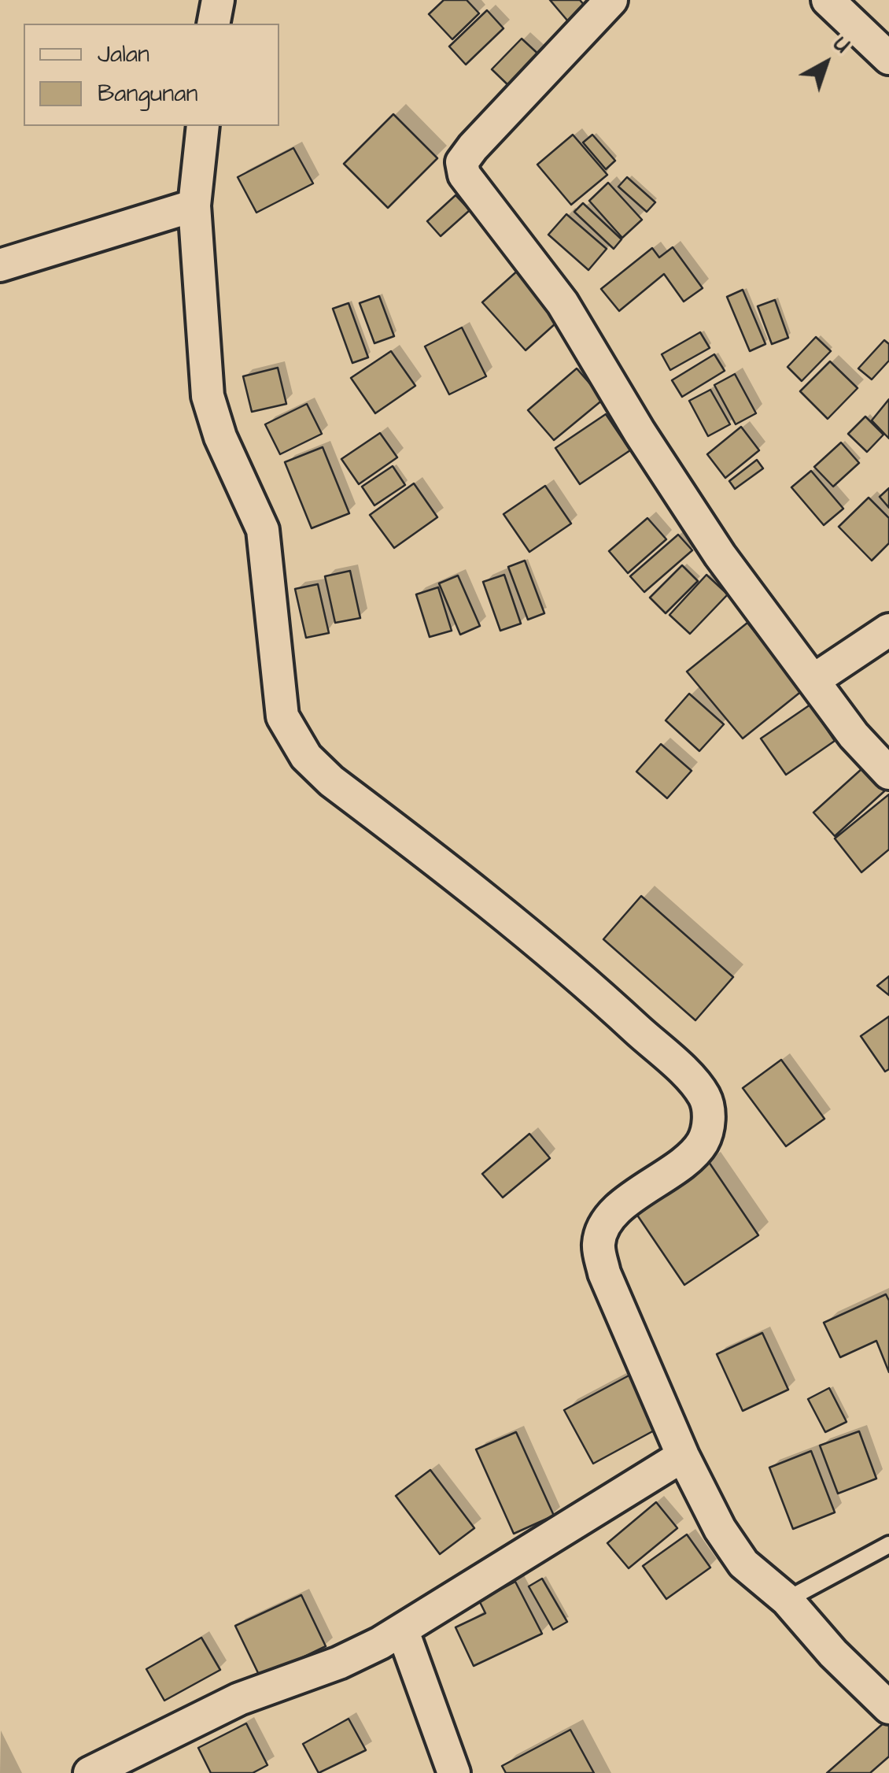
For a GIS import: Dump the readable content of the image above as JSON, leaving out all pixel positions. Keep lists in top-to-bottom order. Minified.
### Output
{"legend":["Jalan","Bangunan"],"north":"top right"}
